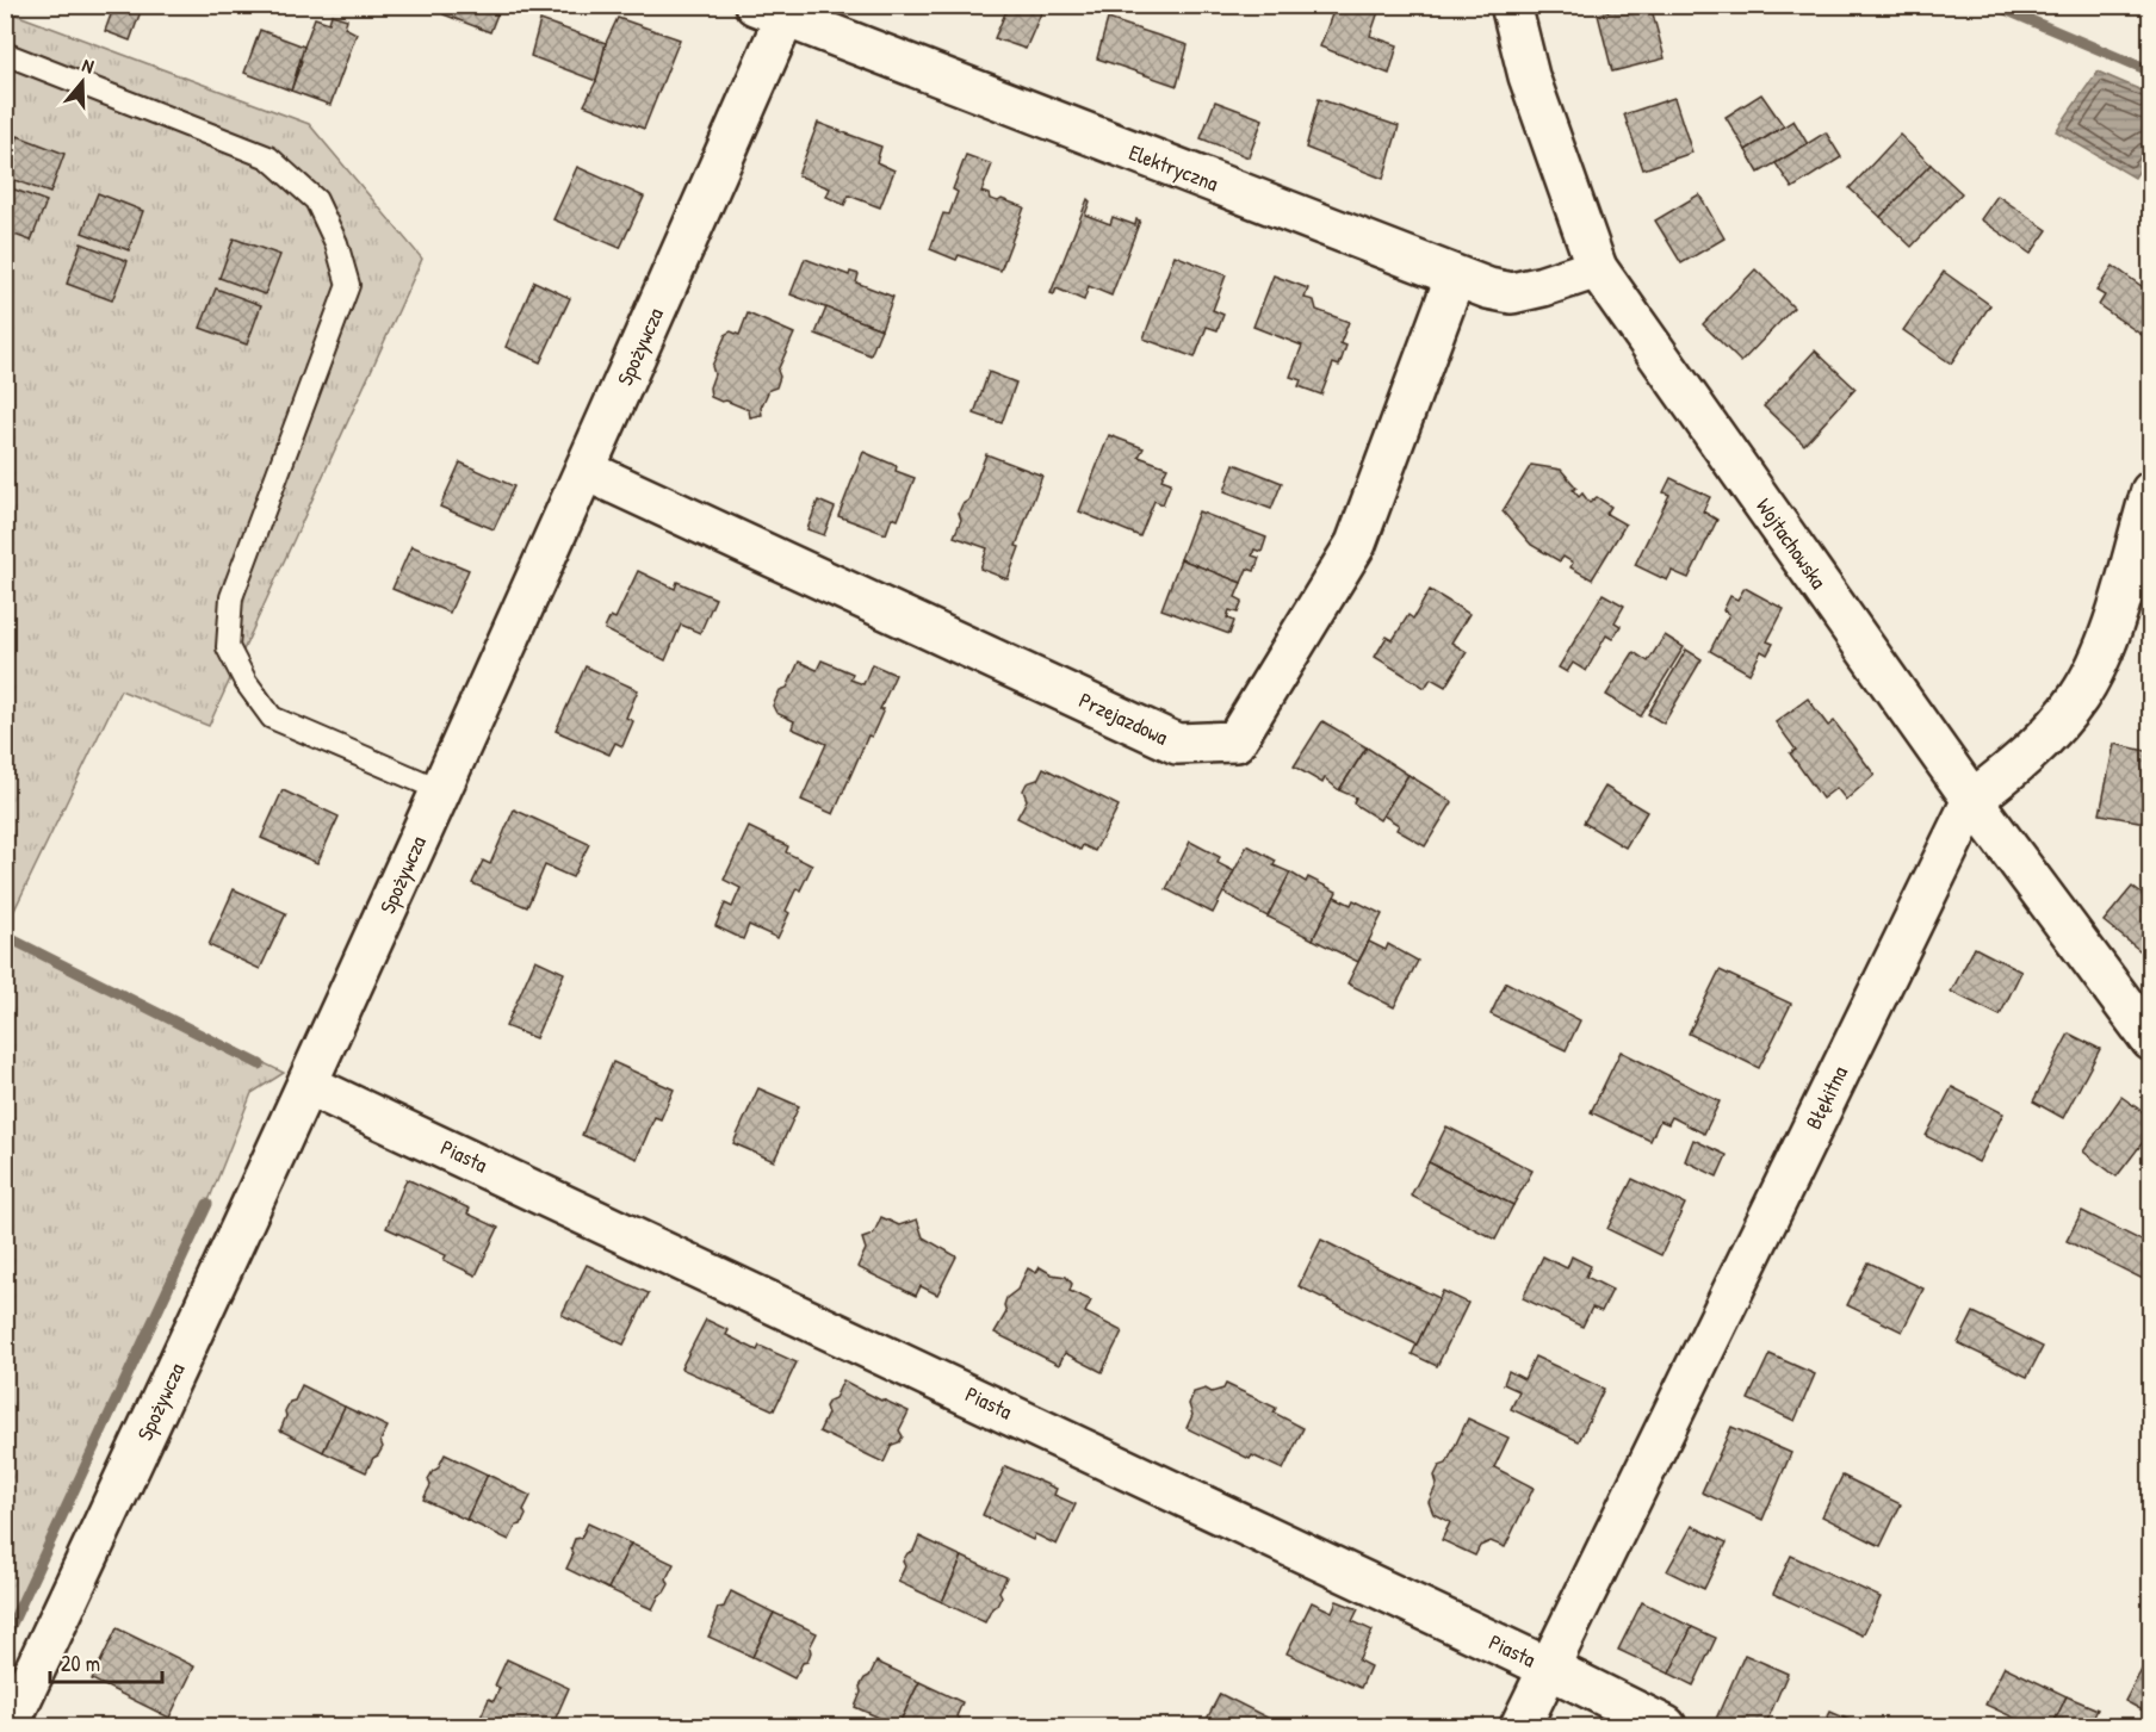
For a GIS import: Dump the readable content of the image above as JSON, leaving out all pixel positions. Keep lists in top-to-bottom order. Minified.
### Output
{"streets":{"street":["Elektryczna","Spożywcza","Wojtachowska","Przejazdowa","Błękitna","Piasta"]},"crossings":[["Elektryczna","Spożywcza"],["Elektryczna","Wojtachowska"],["Elektryczna","Przejazdowa"],["Spożywcza","Przejazdowa"],["Spożywcza","Piasta"],["Wojtachowska","Błękitna"],["Błękitna","Piasta"]],"scale_bar":"20 m","north":"top"}
